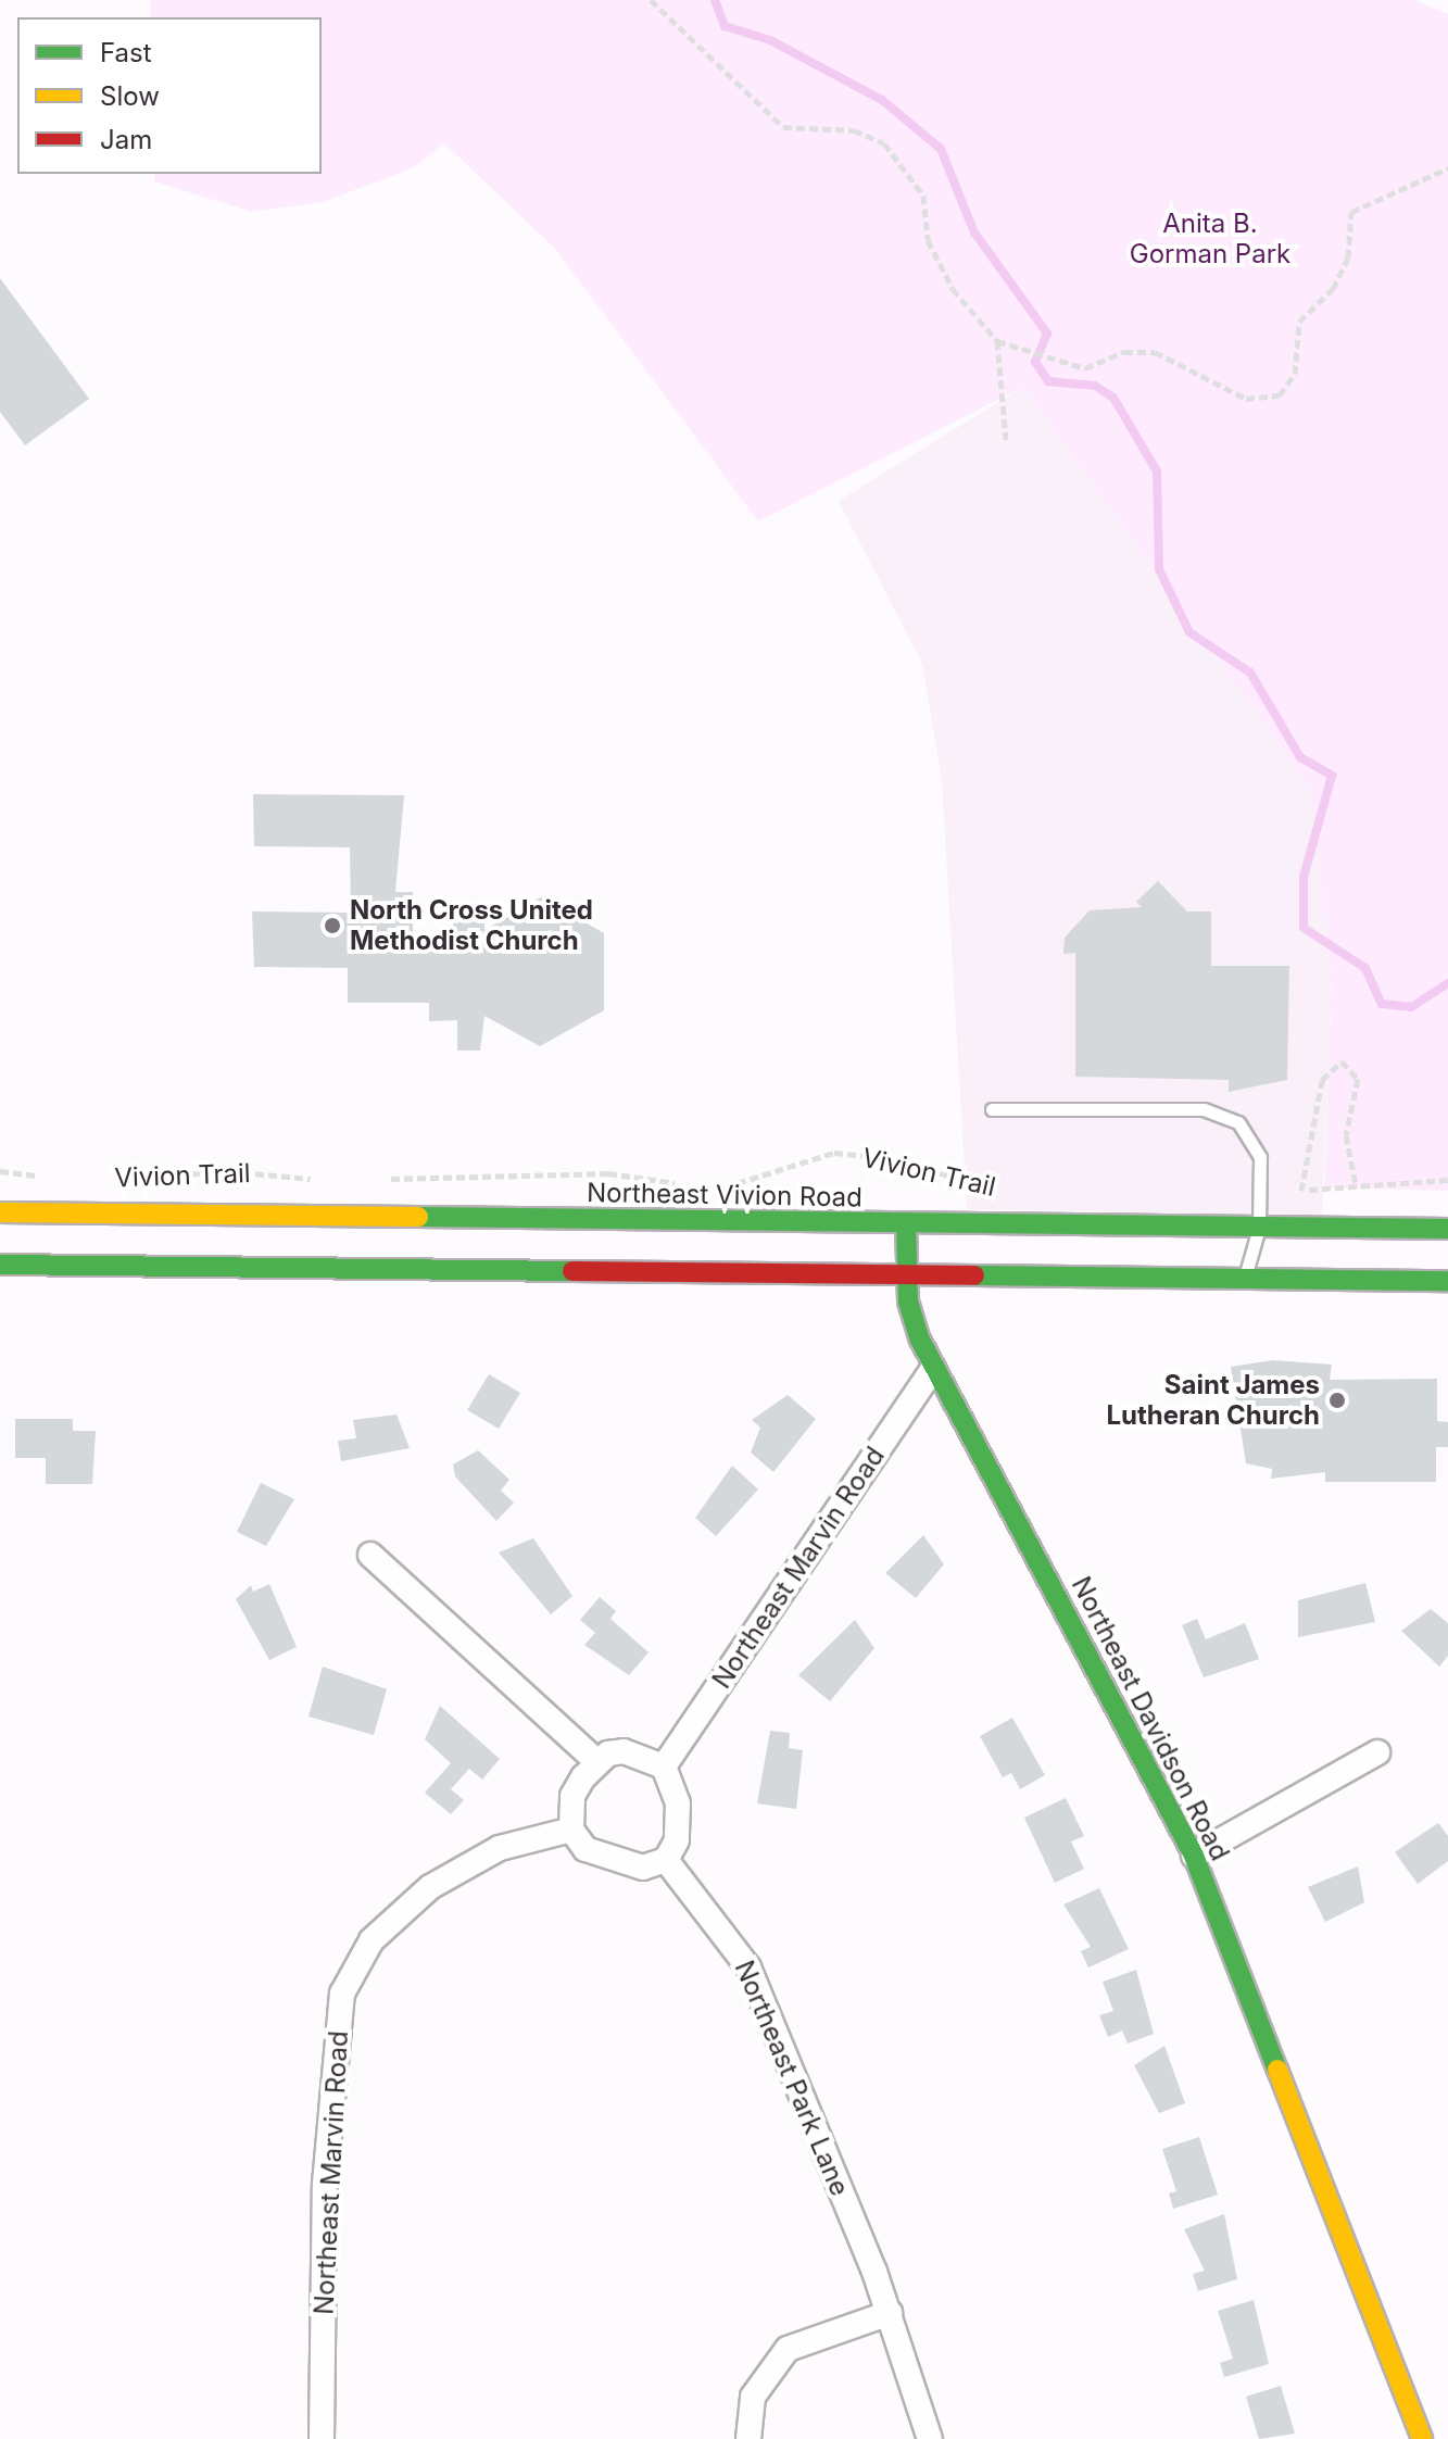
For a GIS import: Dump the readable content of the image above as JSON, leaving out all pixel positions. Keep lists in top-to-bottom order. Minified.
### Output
{"streets":{"main road":["Northeast Vivion Road","Northeast Davidson Road"],"street":["Northeast Marvin Road","Northeast Park Lane"],"path":["Vivion Trail"]},"crossings":[["Northeast Vivion Road","Northeast Davidson Road"],["Northeast Marvin Road","Northeast Davidson Road"],["Northeast Marvin Road","Northeast Park Lane"]],"parks":["Anita B. Gorman Park"],"places":["North Cross United Methodist Church","Saint James Lutheran Church"],"legend":["Fast","Slow","Jam"]}
